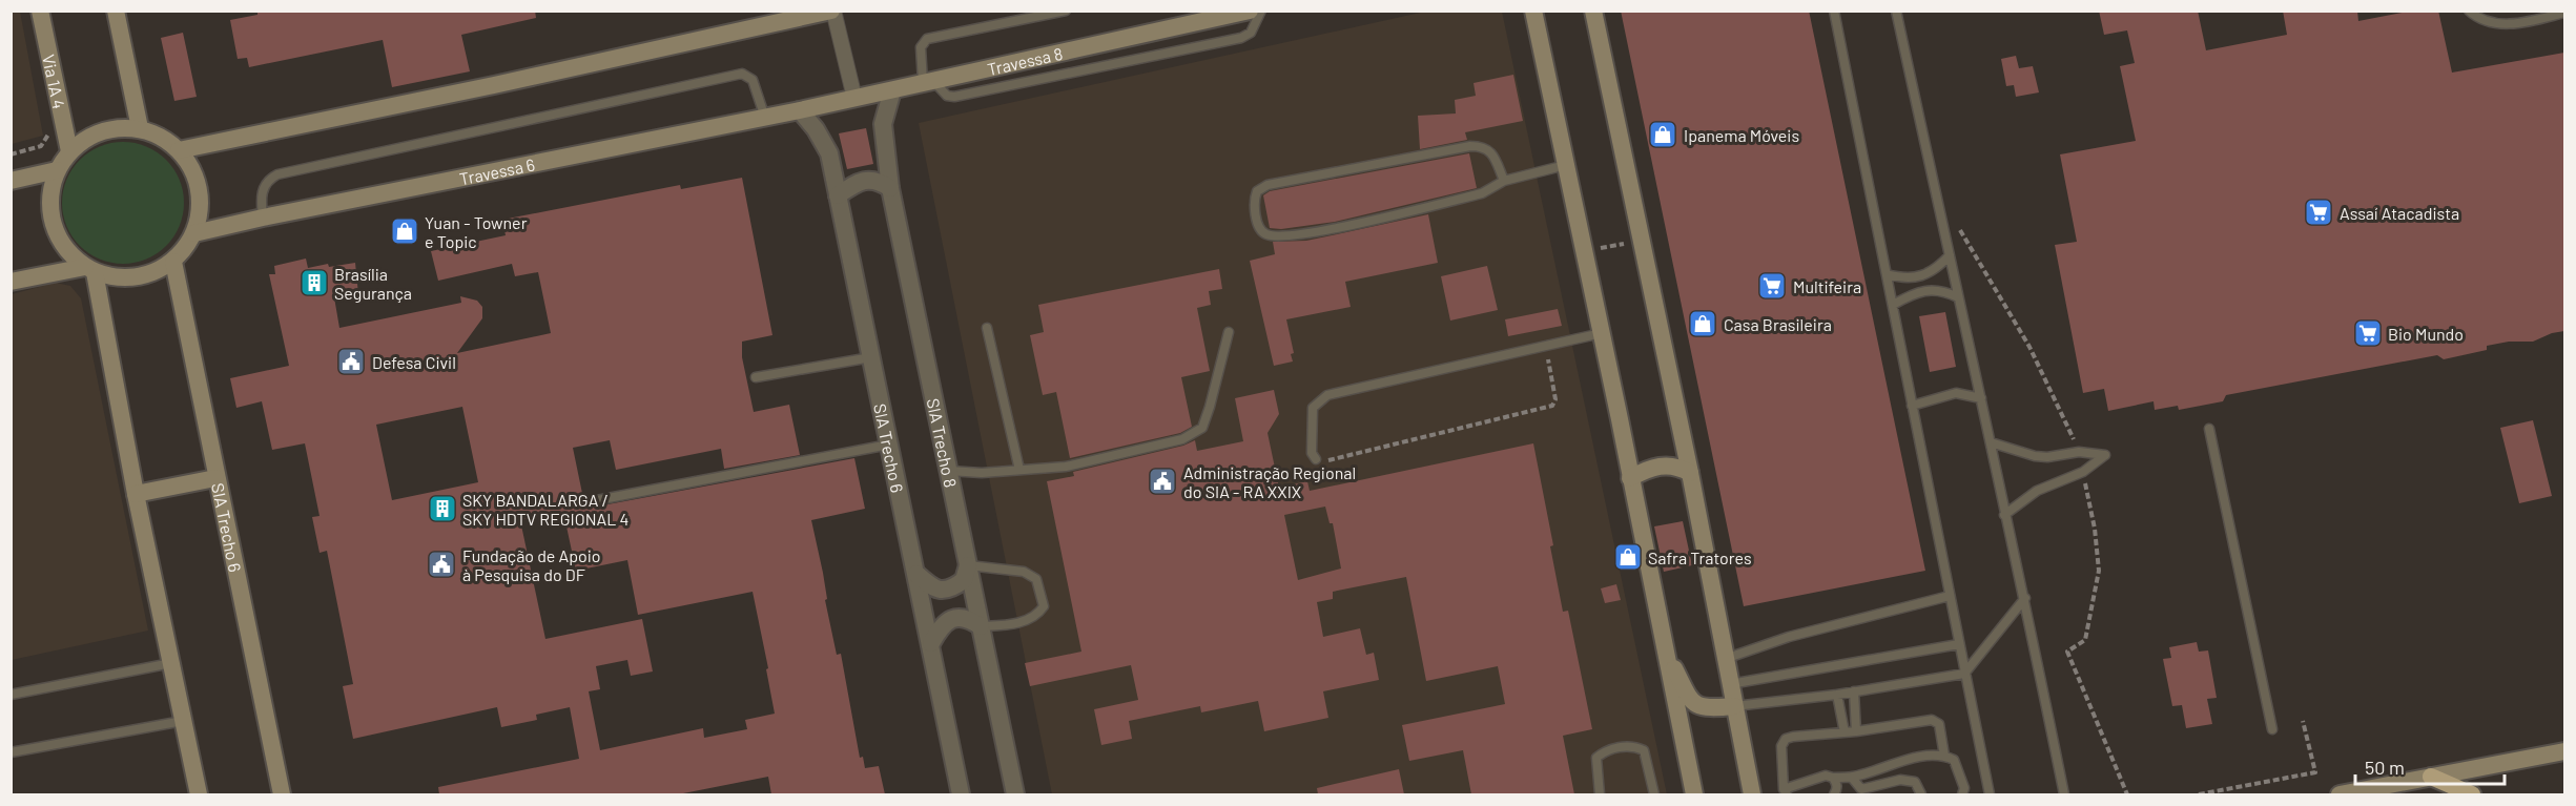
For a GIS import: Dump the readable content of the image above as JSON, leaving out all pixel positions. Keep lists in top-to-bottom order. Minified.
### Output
{"streets":{"main road":["Travessa 8","Via 1A 4","Travessa 6","SIA Trecho 6"],"street":["SIA Trecho 8"]},"crossings":[["Travessa 8","Travessa 6"],["Travessa 8","SIA Trecho 8"],["Travessa 8","SIA Trecho 6"],["Via 1A 4","Travessa 6"],["Via 1A 4","SIA Trecho 6"],["Travessa 6","SIA Trecho 6"]],"places":{"shop":["Ipanema Móveis","Yuan - Towner e Topic","Casa Brasileira","Safra Tratores"],"supermarket":["Assaí Atacadista","Multifeira","Bio Mundo"],"building":["Brasília Segurança","SKY BANDALARGA / SKY HDTV REGIONAL 4"],"public building":["Defesa Civil","Administração Regional do SIA - RA XXIX","Fundação de Apoio à Pesquisa do DF"]},"scale_bar":"50 m"}
